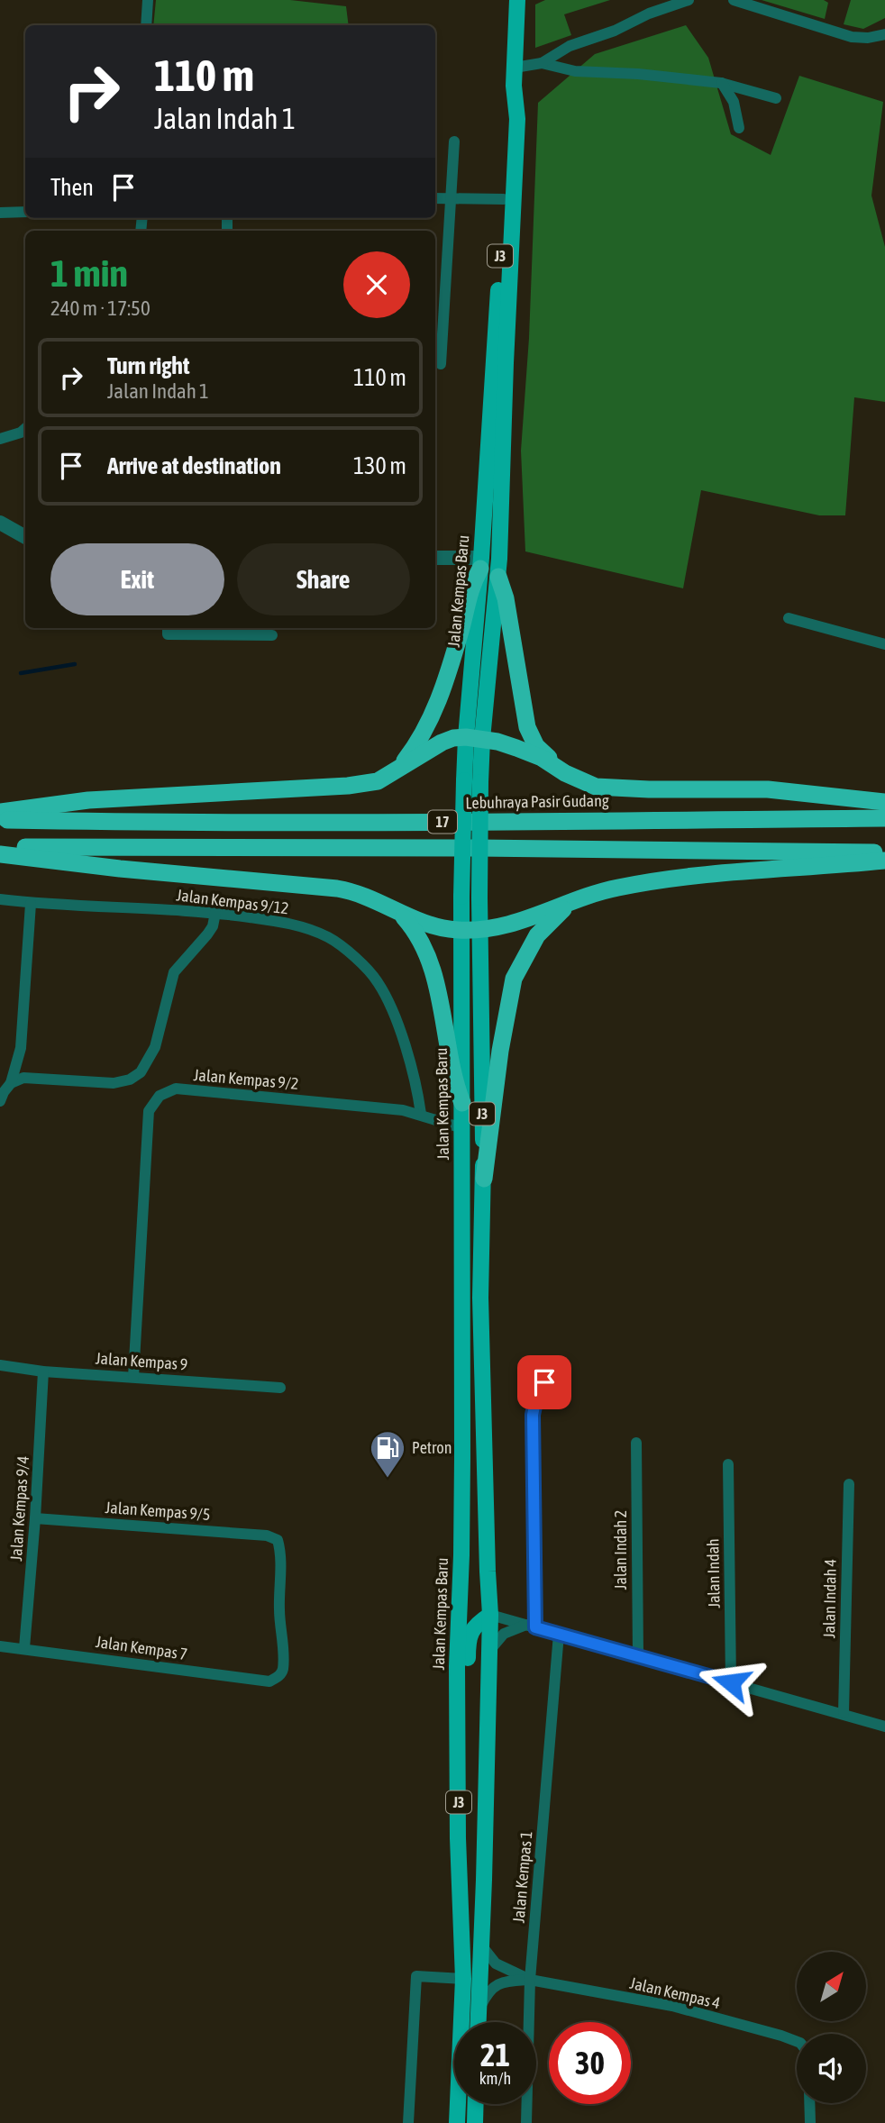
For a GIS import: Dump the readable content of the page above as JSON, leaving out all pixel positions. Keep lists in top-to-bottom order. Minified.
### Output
{"streets":{"highway":["Lebuhraya Pasir Gudang","17"],"main road":["J3","Jalan Kempas Baru"],"street":["Jalan Kempas 9/12","Jalan Kempas 9/2","Jalan Kempas 9","Jalan Kempas 9/4","Jalan Kempas 9/5","Jalan Indah 2","Jalan Indah","Jalan Indah 4","Jalan Kempas 7","Jalan Kempas 1","Jalan Kempas 4"]},"crossings":[["Jalan Kempas Baru","Jalan Kempas 9/2"],["Jalan Kempas 9/12","Jalan Kempas 9/2"],["Jalan Kempas 9/2","Jalan Kempas 9"],["Jalan Kempas 9","Jalan Kempas 9/4"],["Jalan Kempas 9/4","Jalan Kempas 9/5"],["Jalan Kempas 9/4","Jalan Kempas 7"],["Jalan Kempas 9/5","Jalan Kempas 7"],["Jalan Kempas 1","Jalan Kempas 4"]],"places":{"fuel station":["Petron"]},"north":"top right","page":{"turn":["110 m","Jalan Indah 1"],"then":"Then","heading":["1 min","240 m · 17:50"],"list":[{"name":"Turn right","note":"Jalan Indah 1","value":"110 m"},{"name":"Arrive at destination","value":"130 m"}],"buttons":["Exit","Share"],"speed":"21 km/h","limit":"30"}}
